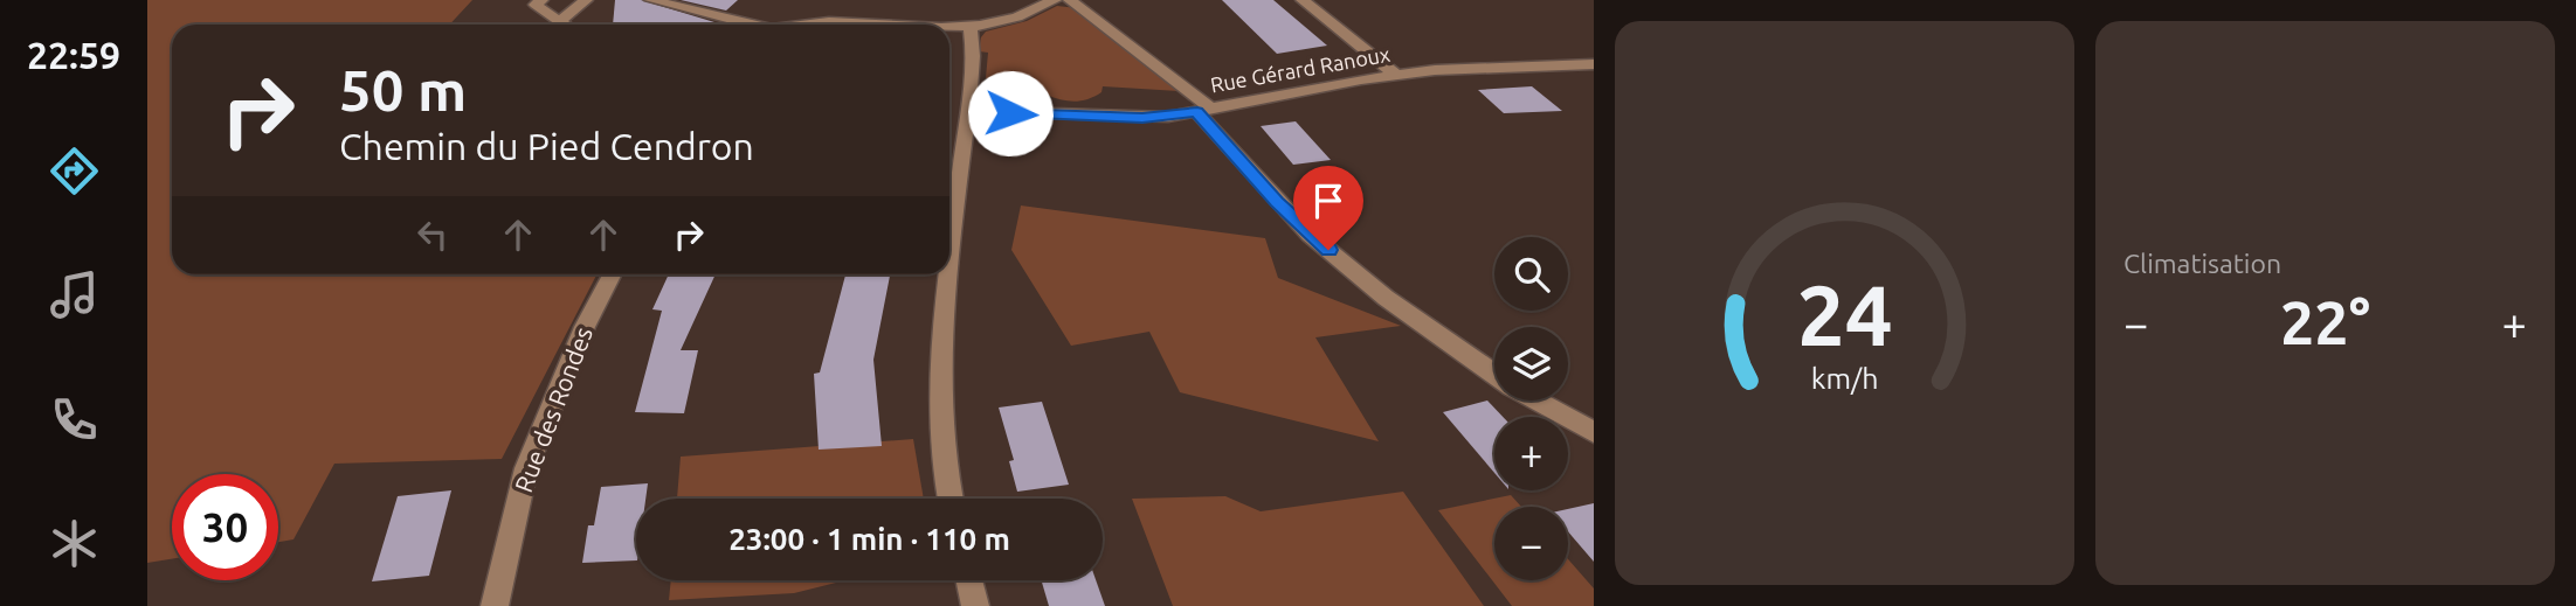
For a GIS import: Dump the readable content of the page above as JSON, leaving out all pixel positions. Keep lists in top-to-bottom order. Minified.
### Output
{"streets":{"street":["Rue Gérard Ranoux","Rue des Rondes"]},"page":{"tabs":"22:59","tile":"Climatisation","turn":["50 m","Chemin du Pied Cendron"],"map_buttons":["+","−"],"heat":["−","22°","+"],"limit":"30","trip":"23:00 · 1 min · 110 m","gauge":["24","km/h"]}}
